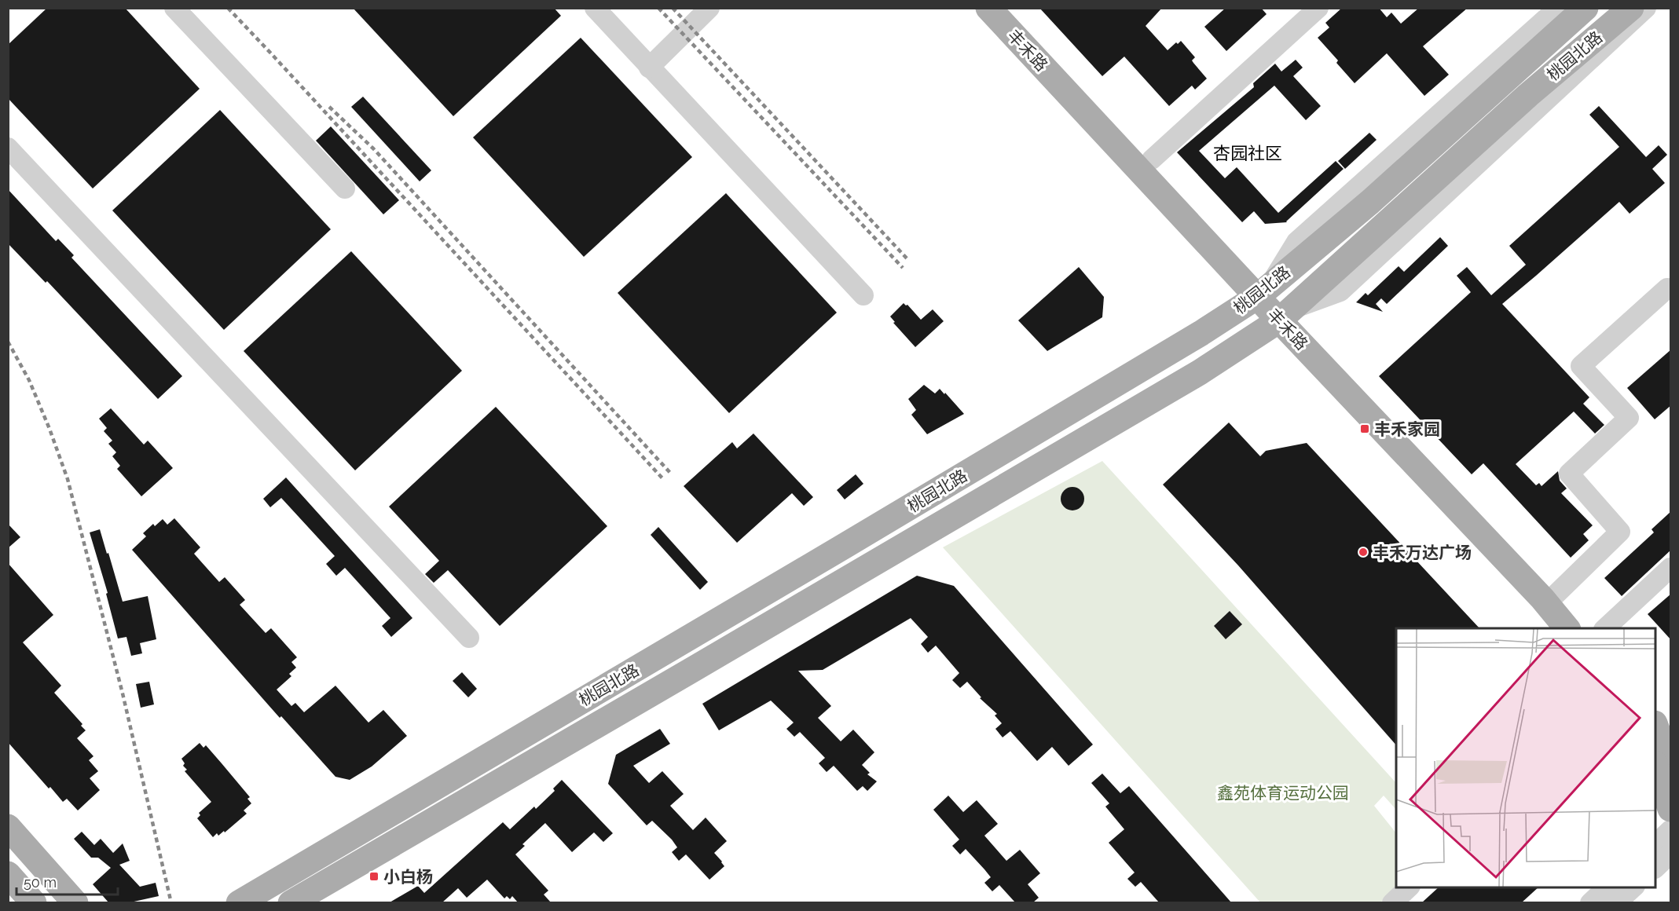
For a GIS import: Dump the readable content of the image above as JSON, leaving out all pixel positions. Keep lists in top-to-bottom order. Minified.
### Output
{"streets":{"main road":["丰禾路","桃园北路"]},"crossings":[["丰禾路","桃园北路"]],"districts":["杏园社区"],"parks":["鑫苑体育运动公园"],"places":{"transit":["丰禾家园","小白杨"],"other":["丰禾万达广场"]},"scale_bar":"50 m"}
